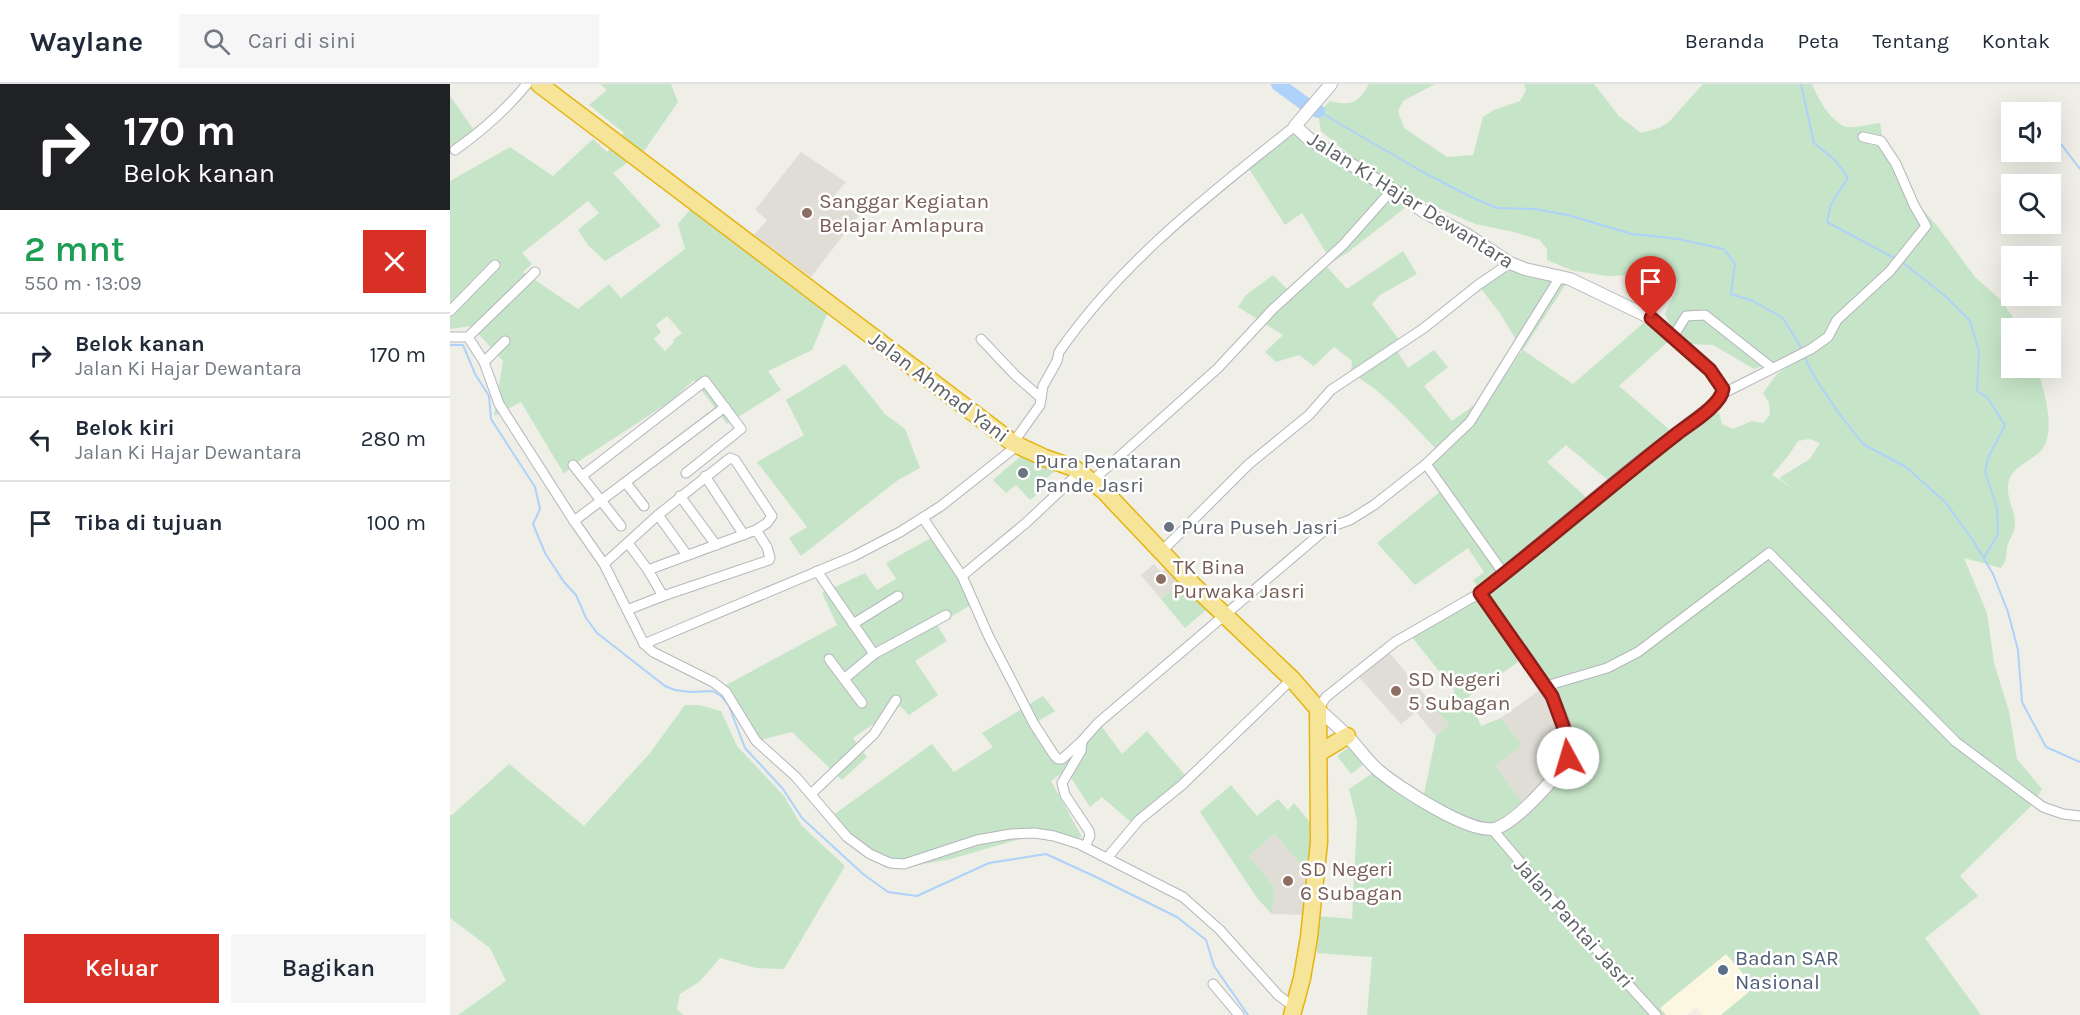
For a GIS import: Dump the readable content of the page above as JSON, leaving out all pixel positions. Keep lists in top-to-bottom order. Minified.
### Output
{"streets":{"highway":["Jalan Ahmad Yani"],"street":["Jalan Ki Hajar Dewantara","Jalan Pantai Jasri"]},"places":["Sanggar Kegiatan Belajar Amlapura","Pura Penataran Pande Jasri","Pura Puseh Jasri","TK Bina Purwaka Jasri","SD Negeri 5 Subagan","SD Negeri 6 Subagan","Badan SAR Nasional"],"page":{"header":"Waylane","search":"Cari di sini","nav":["Beranda","Peta","Tentang","Kontak"],"turn":["170 m","Belok kanan"],"map_buttons":["+","−"],"heading":["2 mnt","550 m · 13:09"],"list":[{"name":"Belok kanan","note":"Jalan Ki Hajar Dewantara","value":"170 m"},{"name":"Belok kiri","note":"Jalan Ki Hajar Dewantara","value":"280 m"},{"name":"Tiba di tujuan","value":"100 m"}],"buttons":["Keluar","Bagikan"]}}
